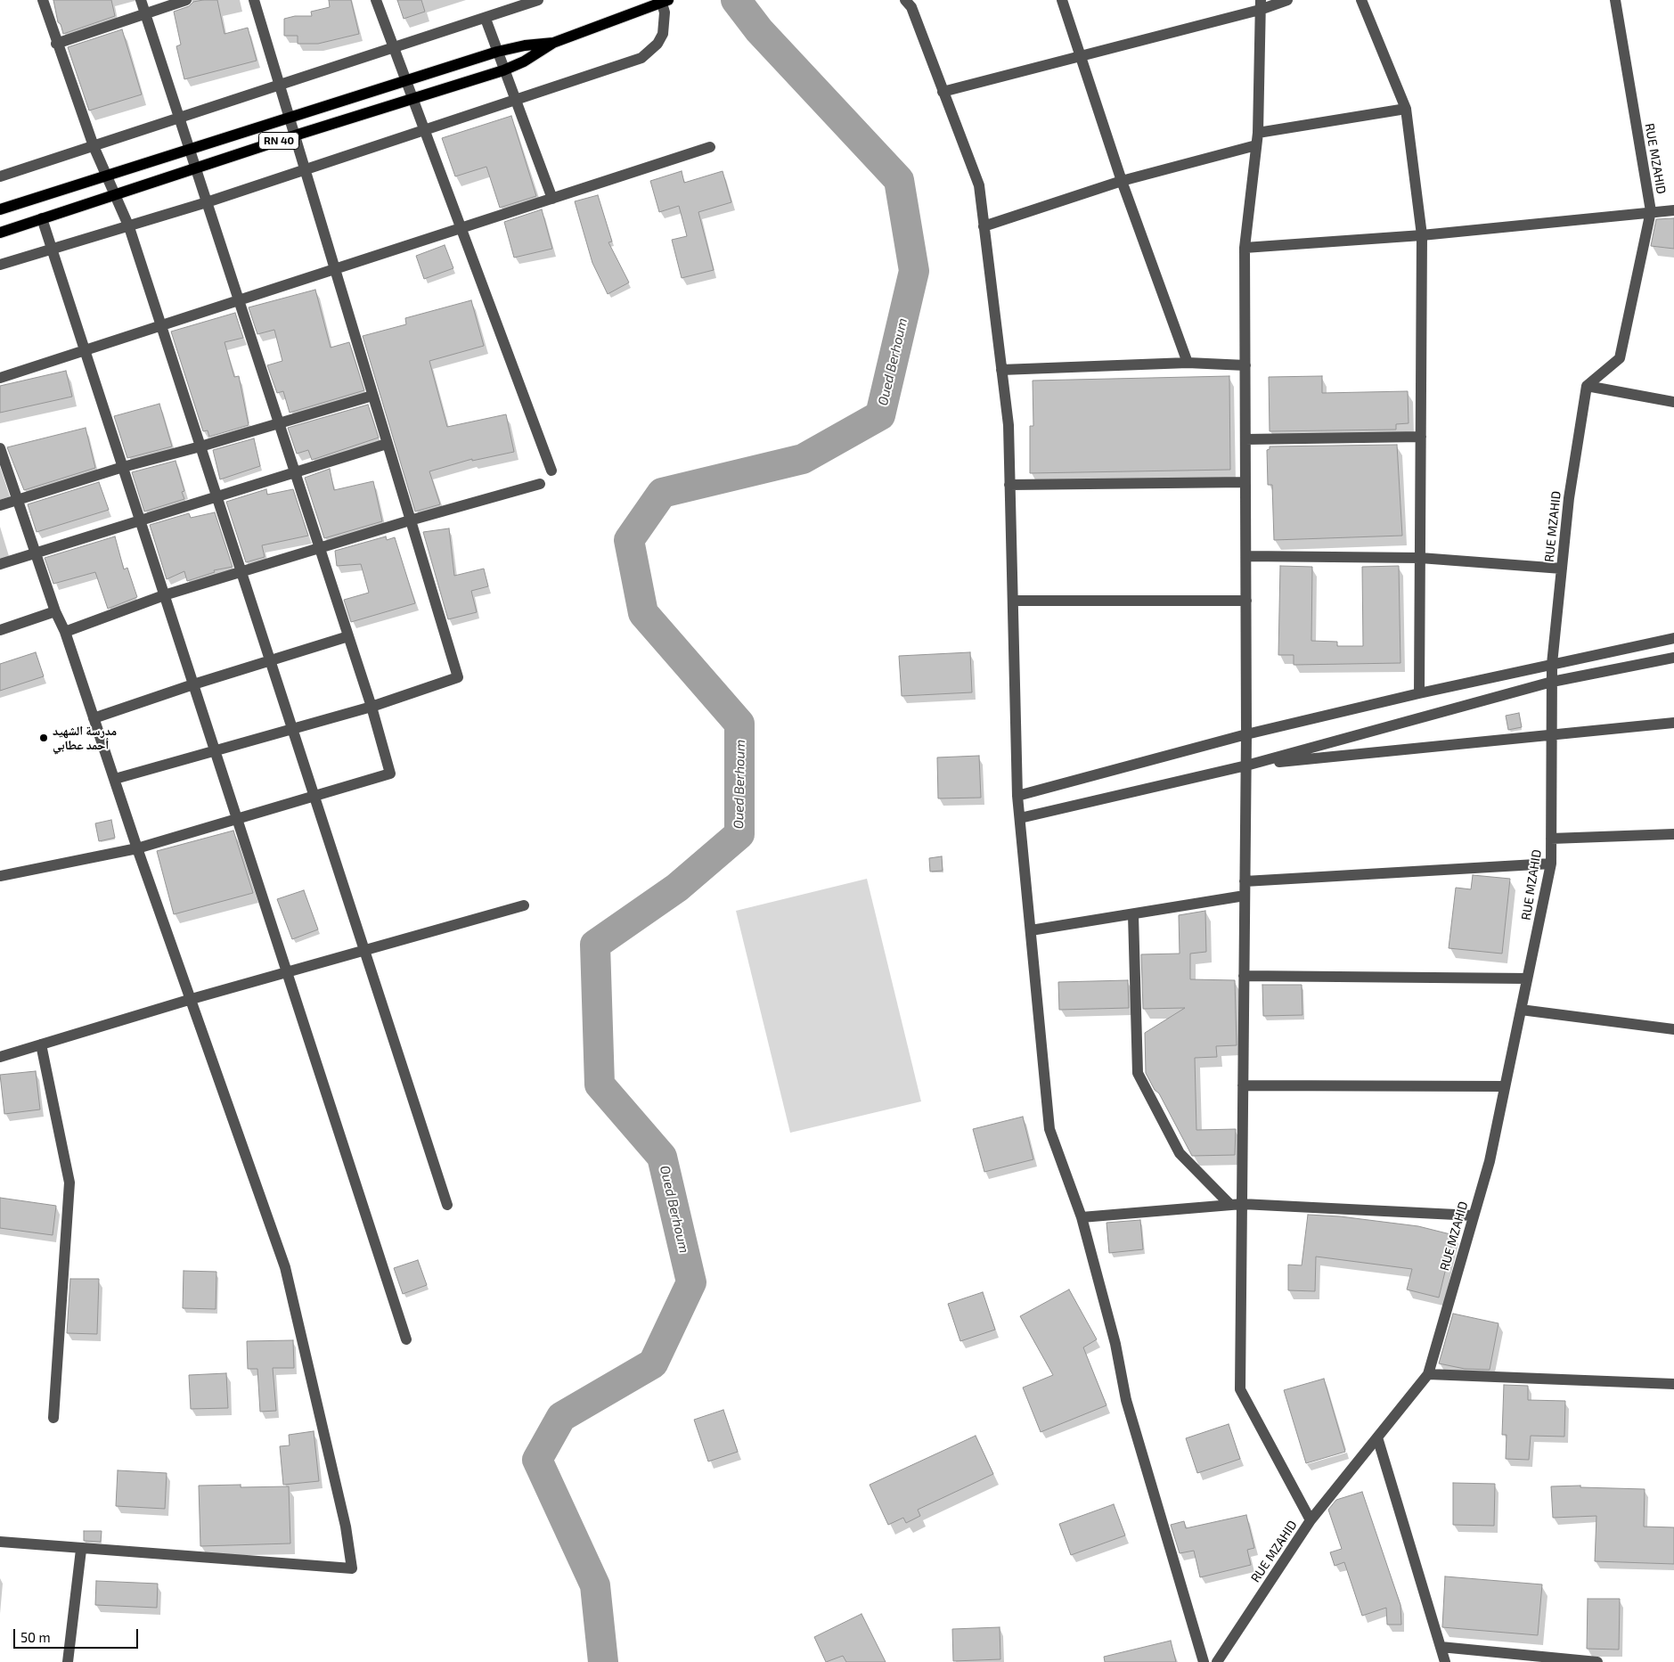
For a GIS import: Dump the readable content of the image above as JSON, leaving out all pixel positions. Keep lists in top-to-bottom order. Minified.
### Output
{"streets":{"main road":["RN 40"],"street":["RUE MZAHID"]},"water":["Oued Berhoum"],"places":["مدرسة الشهيد أحمد عطابي"],"scale_bar":"50 m"}
